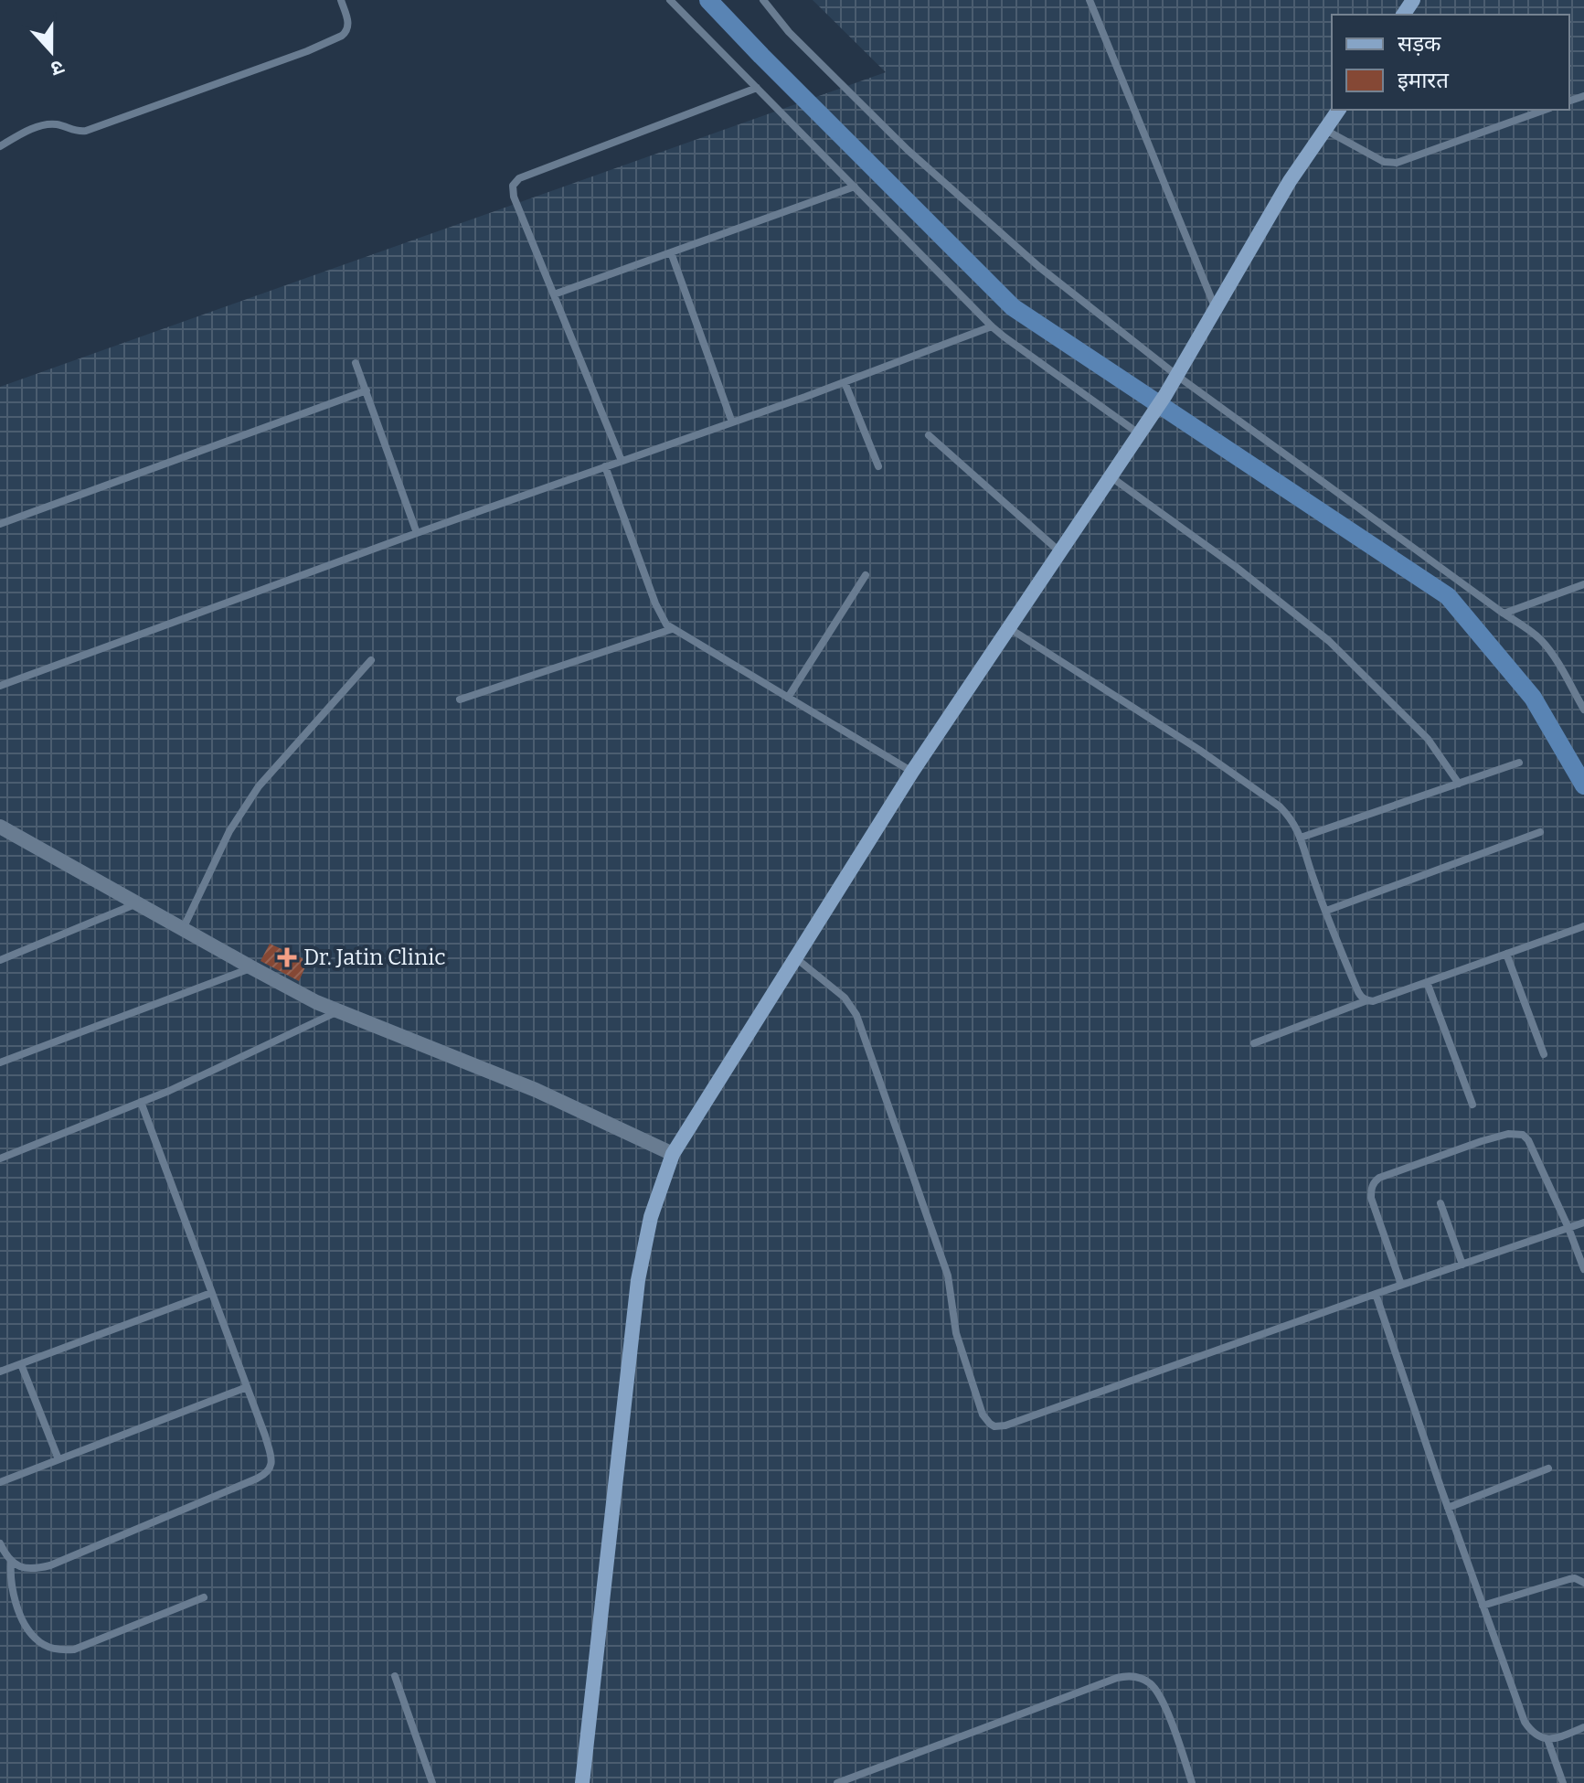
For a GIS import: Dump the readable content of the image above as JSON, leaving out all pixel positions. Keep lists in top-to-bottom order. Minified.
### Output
{"places":{"health":["Dr. Jatin Clinic"]},"legend":["सड़क","इमारत"],"north":"bottom"}
